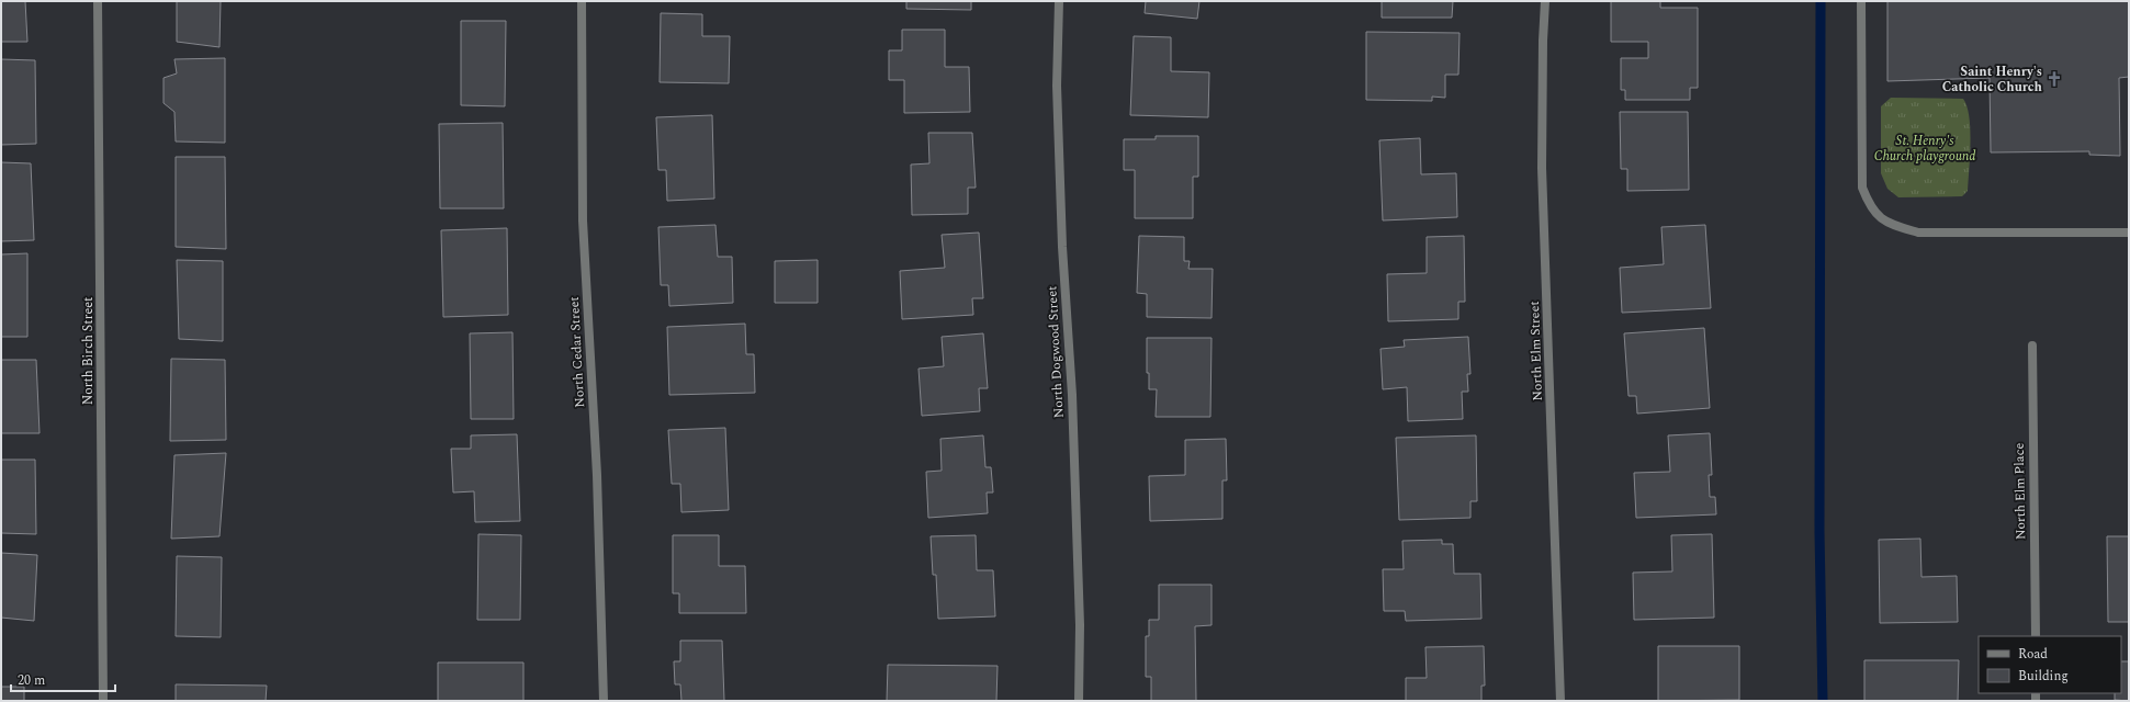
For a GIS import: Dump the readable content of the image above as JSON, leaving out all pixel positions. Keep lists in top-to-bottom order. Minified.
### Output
{"streets":{"street":["North Birch Street","North Elm Street","North Cedar Street","North Dogwood Street","North Elm Place"]},"parks":["St. Henry's Church playground"],"places":{"church":["Saint Henry's Catholic Church"]},"legend":["Road","Building"],"scale_bar":"20 m"}
